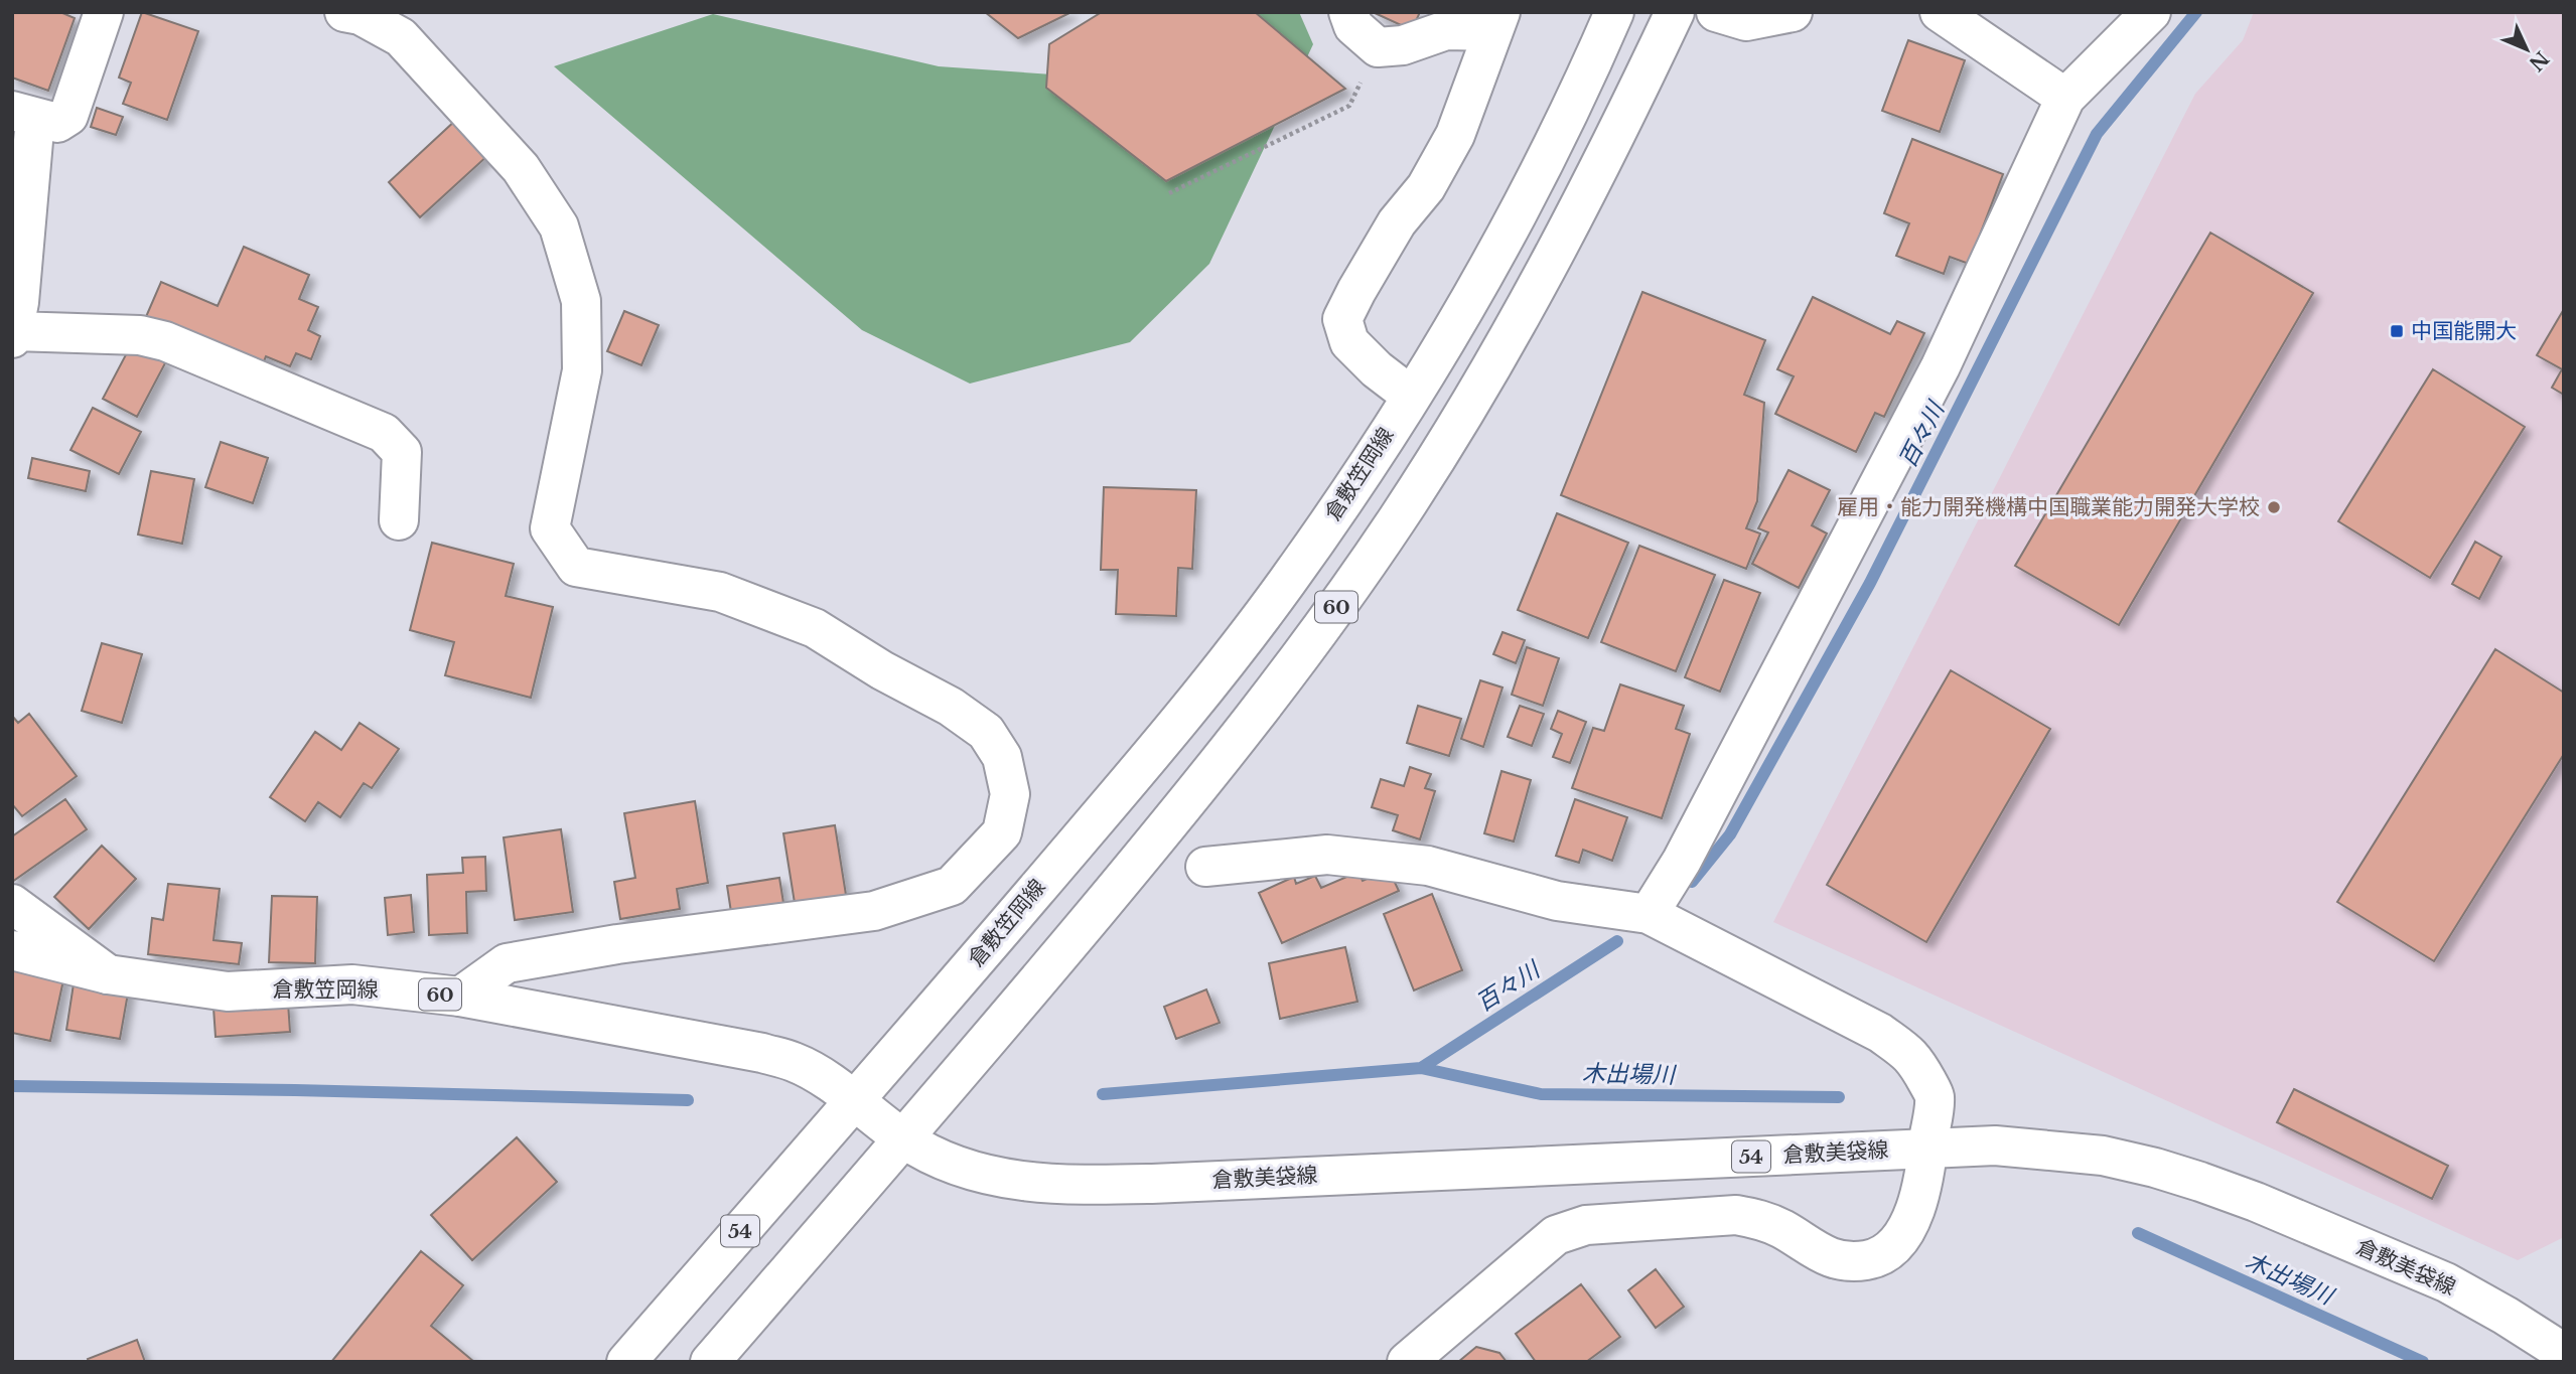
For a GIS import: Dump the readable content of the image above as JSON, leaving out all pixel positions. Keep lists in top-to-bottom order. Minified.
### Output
{"streets":{"main road":["倉敷笠岡線","60","倉敷美袋線","54"]},"crossings":[["倉敷笠岡線","倉敷美袋線"],["倉敷笠岡線","54"],["60","倉敷美袋線"],["倉敷美袋線","54"]],"water":["百々川","木出場川"],"places":{"transit":["中国能開大"],"other":["雇用・能力開発機構中国職業能力開発大学校"]},"north":"bottom right"}
